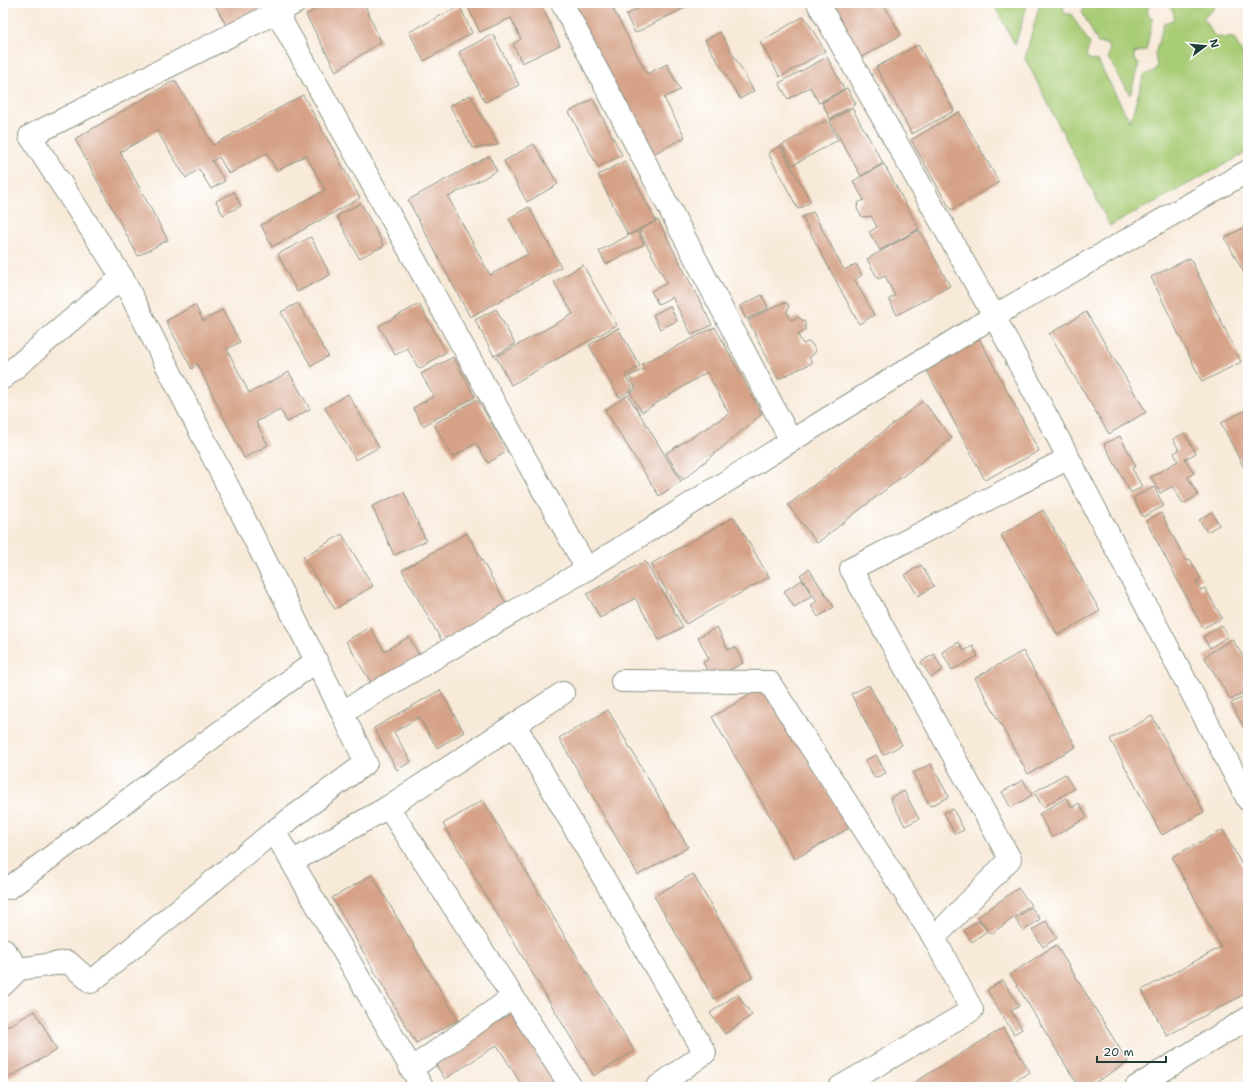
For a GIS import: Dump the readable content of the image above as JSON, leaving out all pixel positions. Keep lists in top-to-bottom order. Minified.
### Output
{"scale_bar":"20 m","north":"right"}
